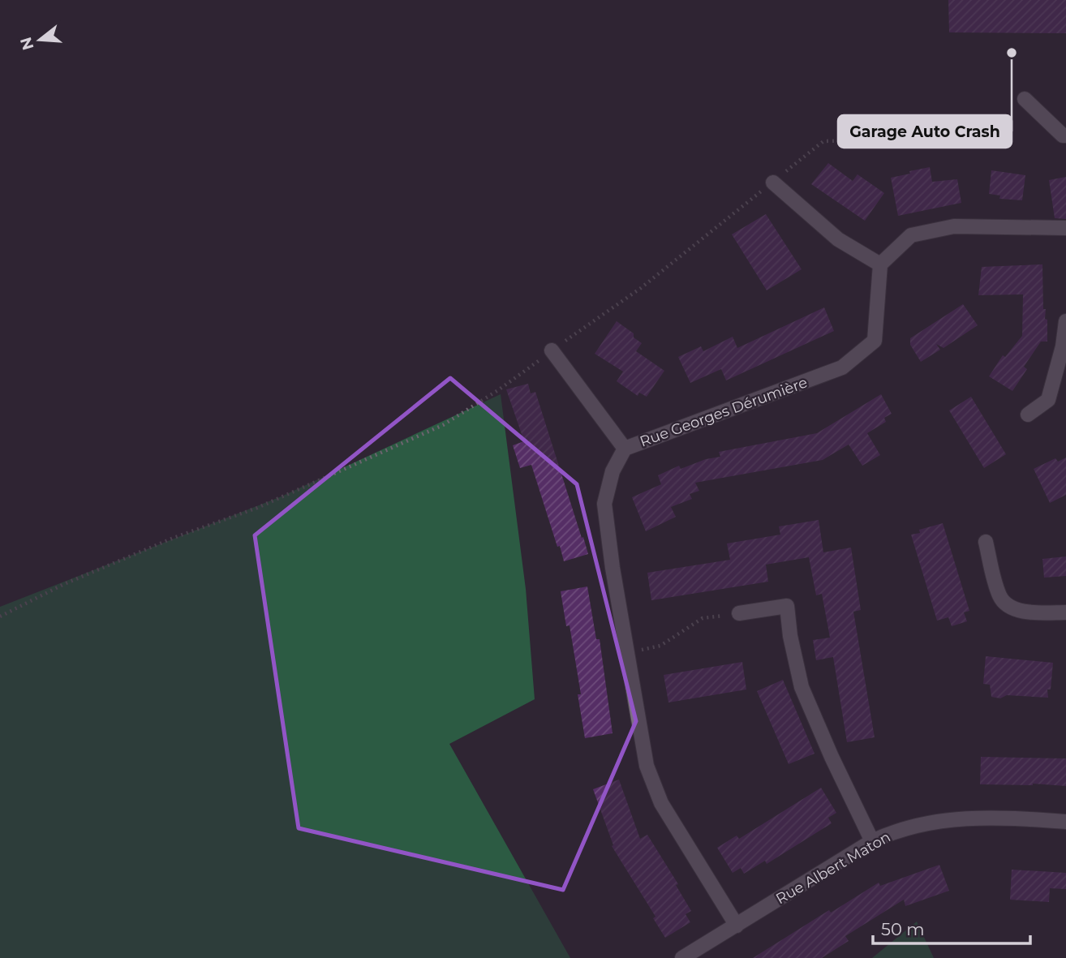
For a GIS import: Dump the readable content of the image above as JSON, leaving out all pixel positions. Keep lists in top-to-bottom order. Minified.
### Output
{"streets":{"street":["Rue Georges Dérumière","Rue Albert Maton"]},"crossings":[["Rue Georges Dérumière","Rue Albert Maton"]],"places":["Garage Auto Crash"],"scale_bar":"50 m","north":"left"}
